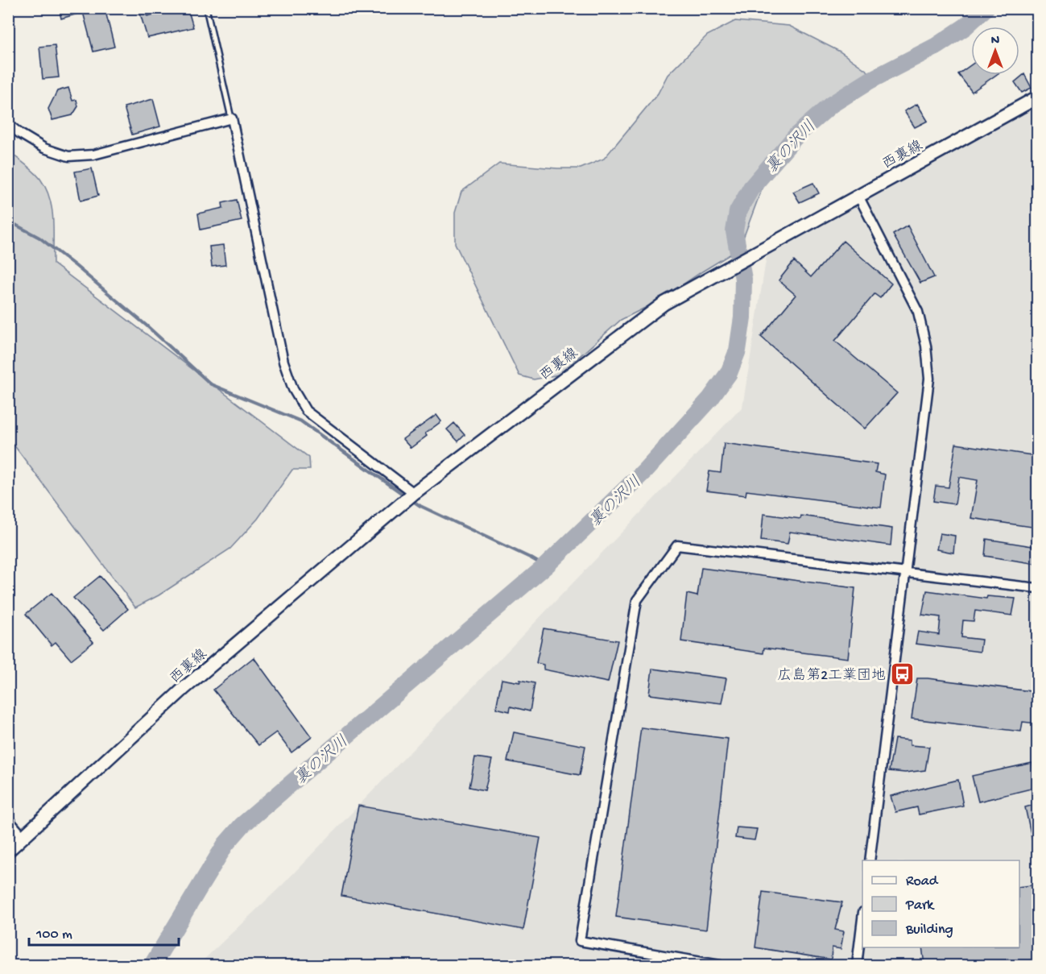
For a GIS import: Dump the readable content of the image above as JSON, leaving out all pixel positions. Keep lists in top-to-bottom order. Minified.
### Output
{"streets":{"street":["西裏線"]},"water":["裏の沢川"],"places":{"bus stop":["広島第2工業団地"]},"legend":["Road","Park","Building"],"scale_bar":"100 m","north":"top"}
